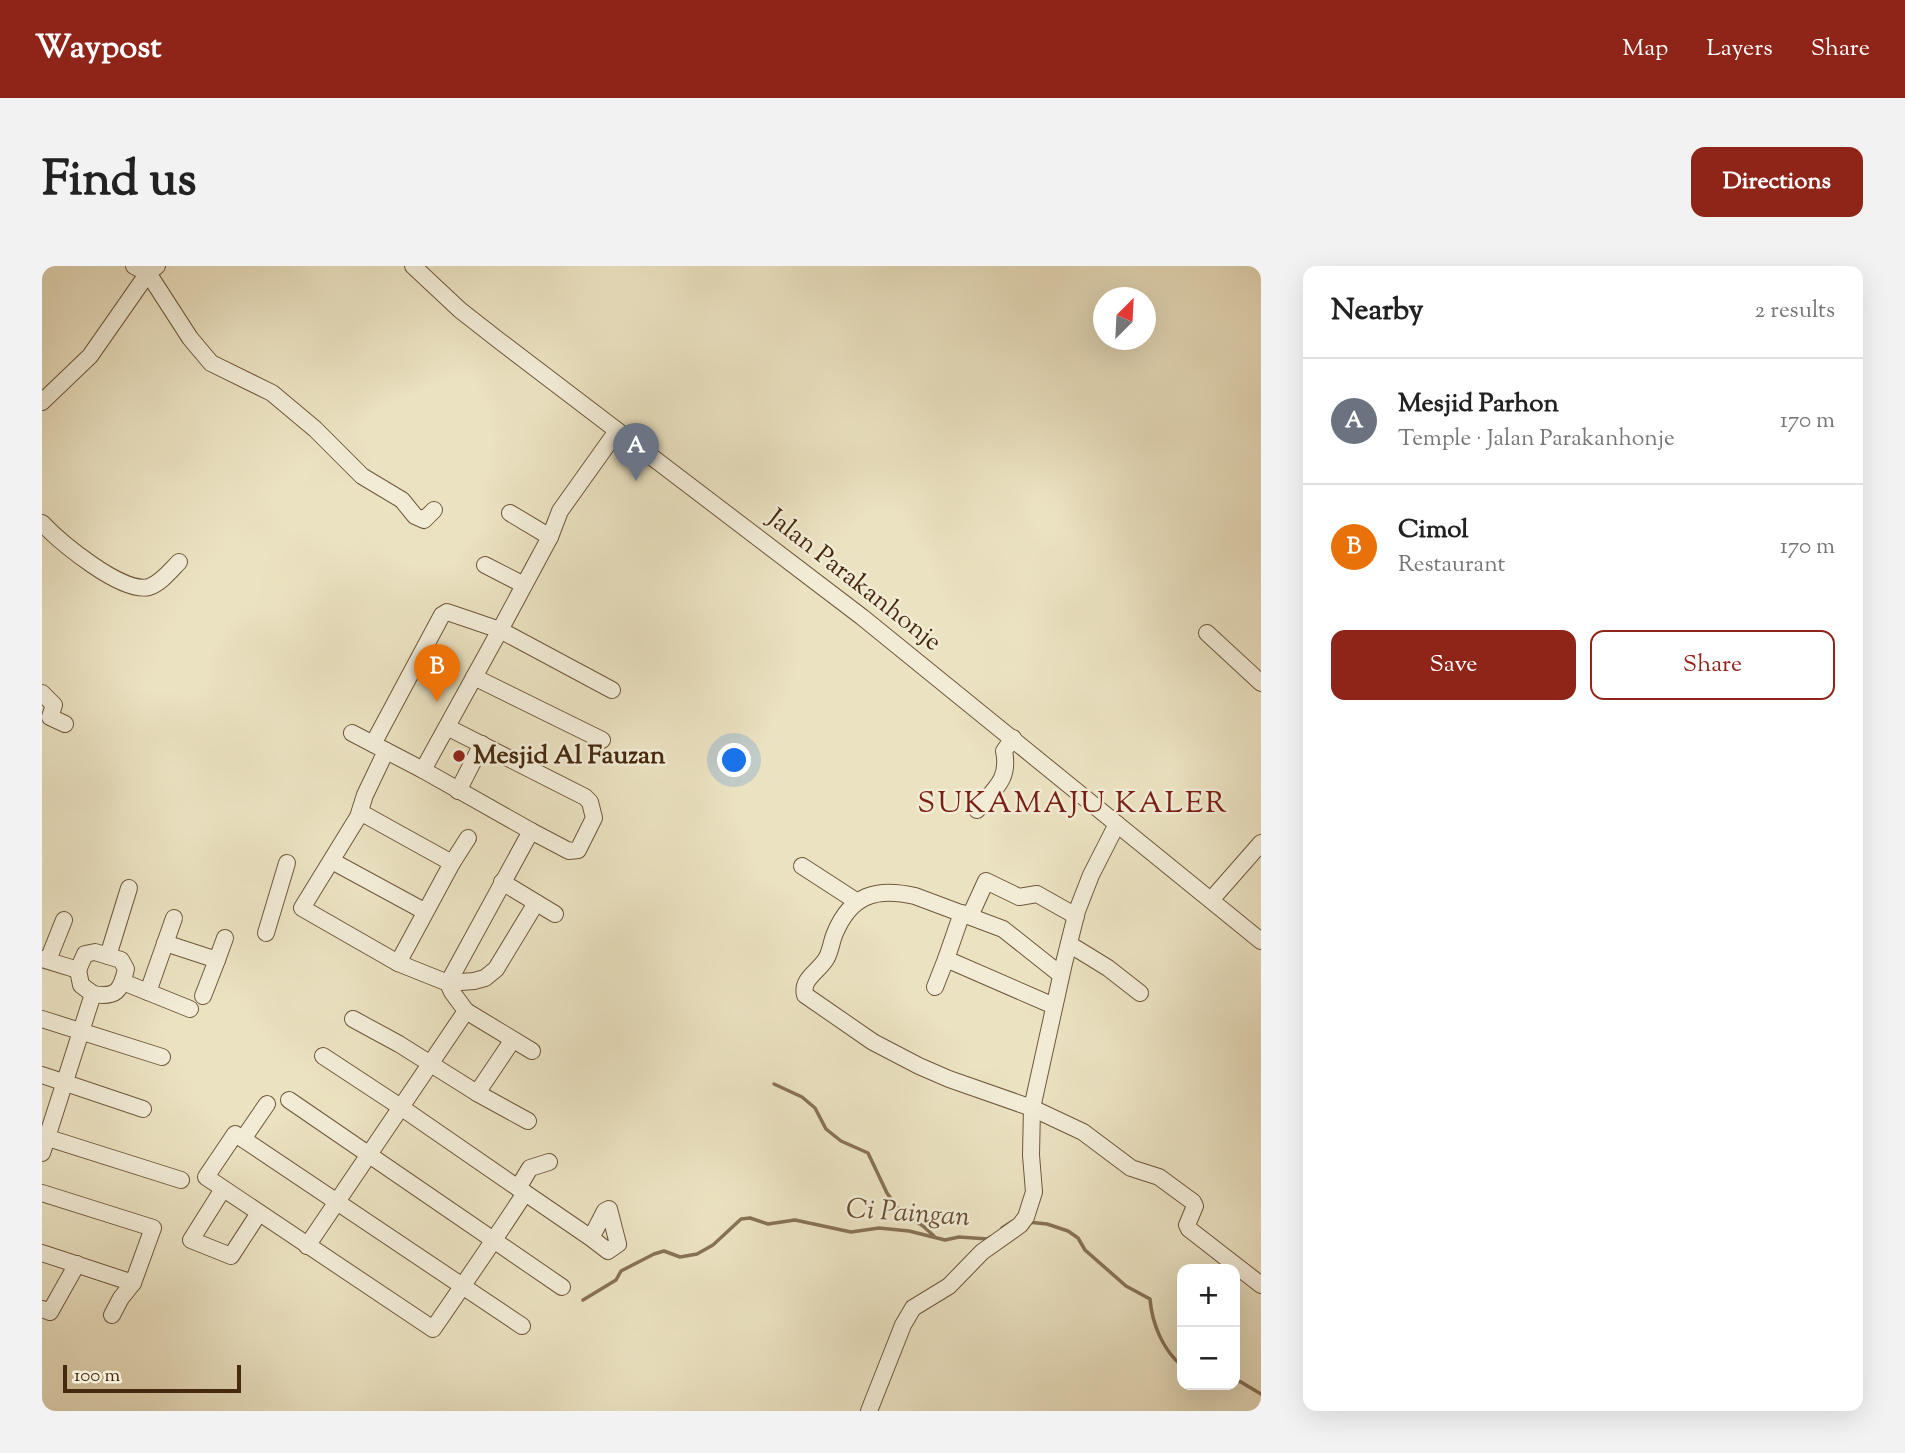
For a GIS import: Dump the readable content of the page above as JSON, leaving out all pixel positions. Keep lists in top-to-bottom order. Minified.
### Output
{"streets":{"street":["Jalan Parakanhonje"]},"districts":["SUKAMAJU KALER"],"water":["Ci Paingan"],"places":["Mesjid Al Fauzan"],"scale_bar":"100 m","north":"top right","page":{"header":"Waypost","nav":["Map","Layers","Share"],"title":"Find us","buttons":["Directions",["Save","Share"]],"heading":["Nearby","2 results"],"list":[{"mark":"A","name":"Mesjid Parhon","note":"Temple · Jalan Parakanhonje","value":"170 m"},{"mark":"B","name":"Cimol","note":"Restaurant","value":"170 m"}],"pins":["A","B"],"map_buttons":["+","−"],"scale":"100 m"}}
